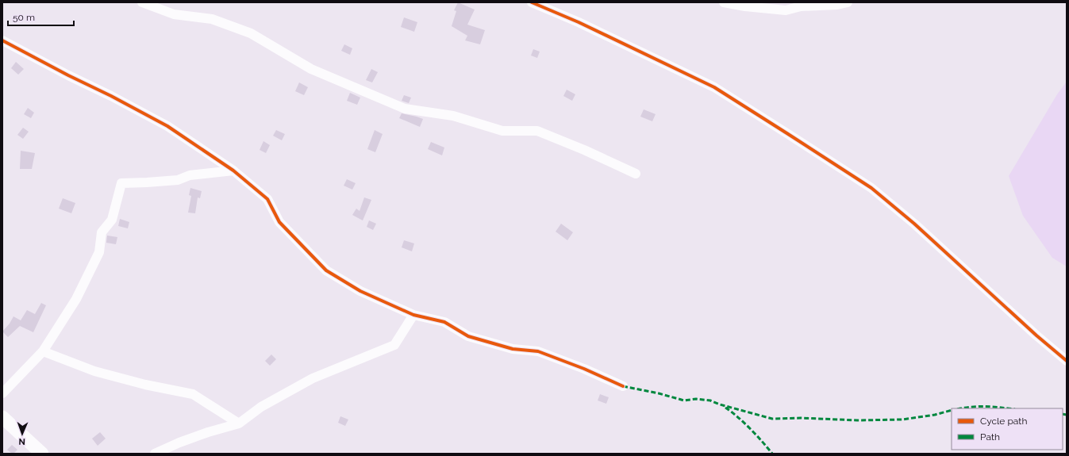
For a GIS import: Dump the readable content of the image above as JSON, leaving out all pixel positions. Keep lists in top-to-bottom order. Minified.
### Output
{"legend":["Cycle path","Path"],"scale_bar":"50 m","north":"bottom"}
